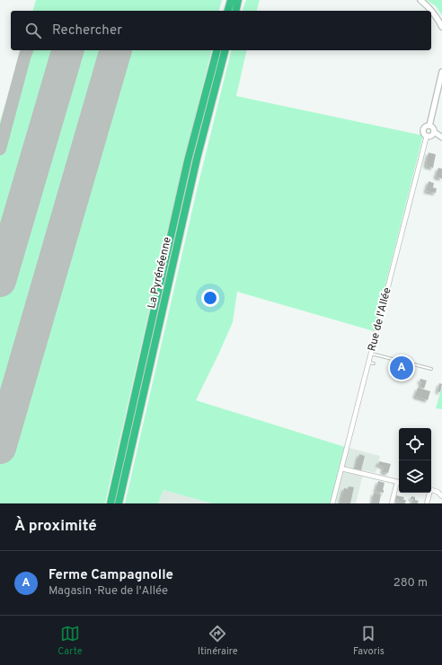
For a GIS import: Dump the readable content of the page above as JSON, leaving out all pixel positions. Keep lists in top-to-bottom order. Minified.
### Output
{"streets":{"highway":["La Pyrénéenne"],"street":["Rue de l'Allée"]},"page":{"search":"Rechercher","pins":"A","heading":"À proximité","list":[{"mark":"A","name":"Ferme Campagnolle","note":"Magasin · Rue de l'Allée","value":"280 m"}],"nav":["Carte","Itinéraire","Favoris"]}}
